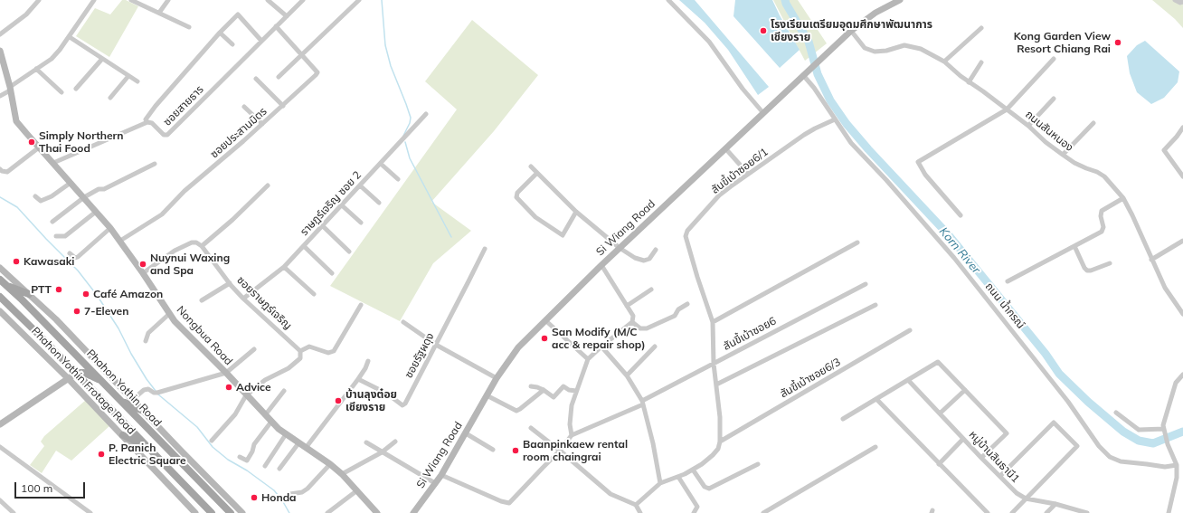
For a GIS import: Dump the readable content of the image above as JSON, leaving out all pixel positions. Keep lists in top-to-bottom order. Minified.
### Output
{"streets":{"main road":["Si Wiang Road","Nongbua Road","Phahon Yothin Frotage Road","Phahon Yothin Road"],"street":["ซอยสายธาร","ถนนสันหนอง","ซอยประสานมิตร","สันขี้เบ้าซอย6/1","ราษฎร์เจริญ ซอย 2","ซอยราษฎร์เจริญ","ถนน น้ำกรณ์","สันขี้เบ้าซอย6","ซอยรัฐผดุง","สันขี้เบ้าซอย6/3","หมู่บ้านสินธานี1"]},"crossings":[["ซอยสายธาร","ซอยประสานมิตร"],["ซอยสายธาร","Nongbua Road"],["ถนนสันหนอง","Si Wiang Road"],["ซอยประสานมิตร","Nongbua Road"],["สันขี้เบ้าซอย6/1","ถนน น้ำกรณ์"],["สันขี้เบ้าซอย6/1","สันขี้เบ้าซอย6"],["สันขี้เบ้าซอย6/1","สันขี้เบ้าซอย6/3"],["ราษฎร์เจริญ ซอย 2","ซอยราษฎร์เจริญ"],["Si Wiang Road","ถนน น้ำกรณ์"]],"water":["Korn River"],"places":["โรงเรียนเตรียมอุดมศึกษาพัฒนาการ เชียงราย","Kong Garden View Resort Chiang Rai","Simply Northern Thai Food","Kawasaki","Nuynui Waxing and Spa","PTT","Café Amazon","7-Eleven","San Modify (M/C acc & repair shop)","Advice","บ้านลุงต๋อย เชียงราย","Baanpinkaew rental room chaingrai","P. Panich Electric Square","Honda"],"scale_bar":"100 m"}
